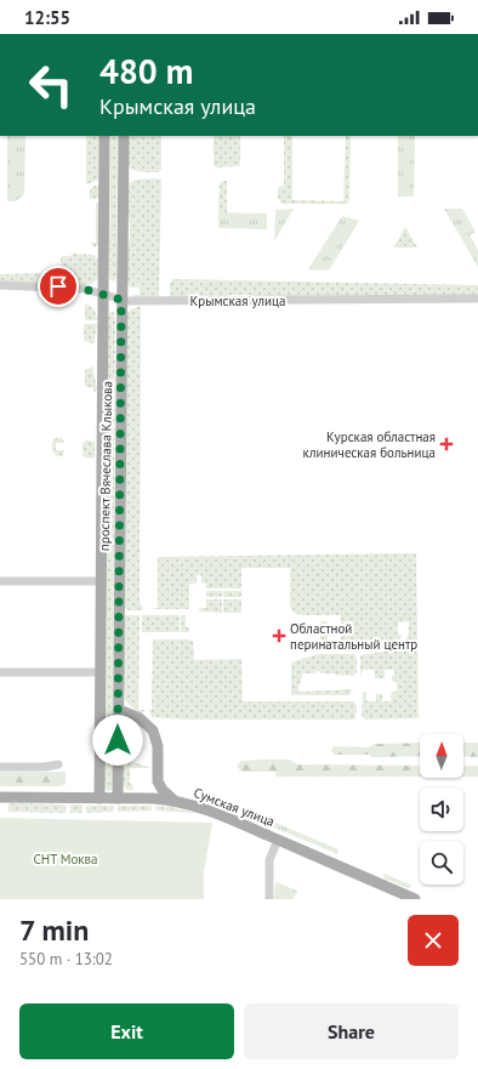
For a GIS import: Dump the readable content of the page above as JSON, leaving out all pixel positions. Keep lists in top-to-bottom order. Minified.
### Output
{"streets":{"main road":["проспект Вячеслава Клыкова","Сумская улица"],"street":["Крымская улица"]},"crossings":[["Крымская улица","проспект Вячеслава Клыкова"],["проспект Вячеслава Клыкова","Сумская улица"]],"parks":["СНТ Моква"],"places":{"health":["Курская областная клиническая больница","Областной перинатальный центр"]},"north":"top","page":{"status":"12:55","turn":["480 m","Крымская улица"],"heading":["7 min","550 m · 13:02"],"buttons":["Exit","Share"]}}
